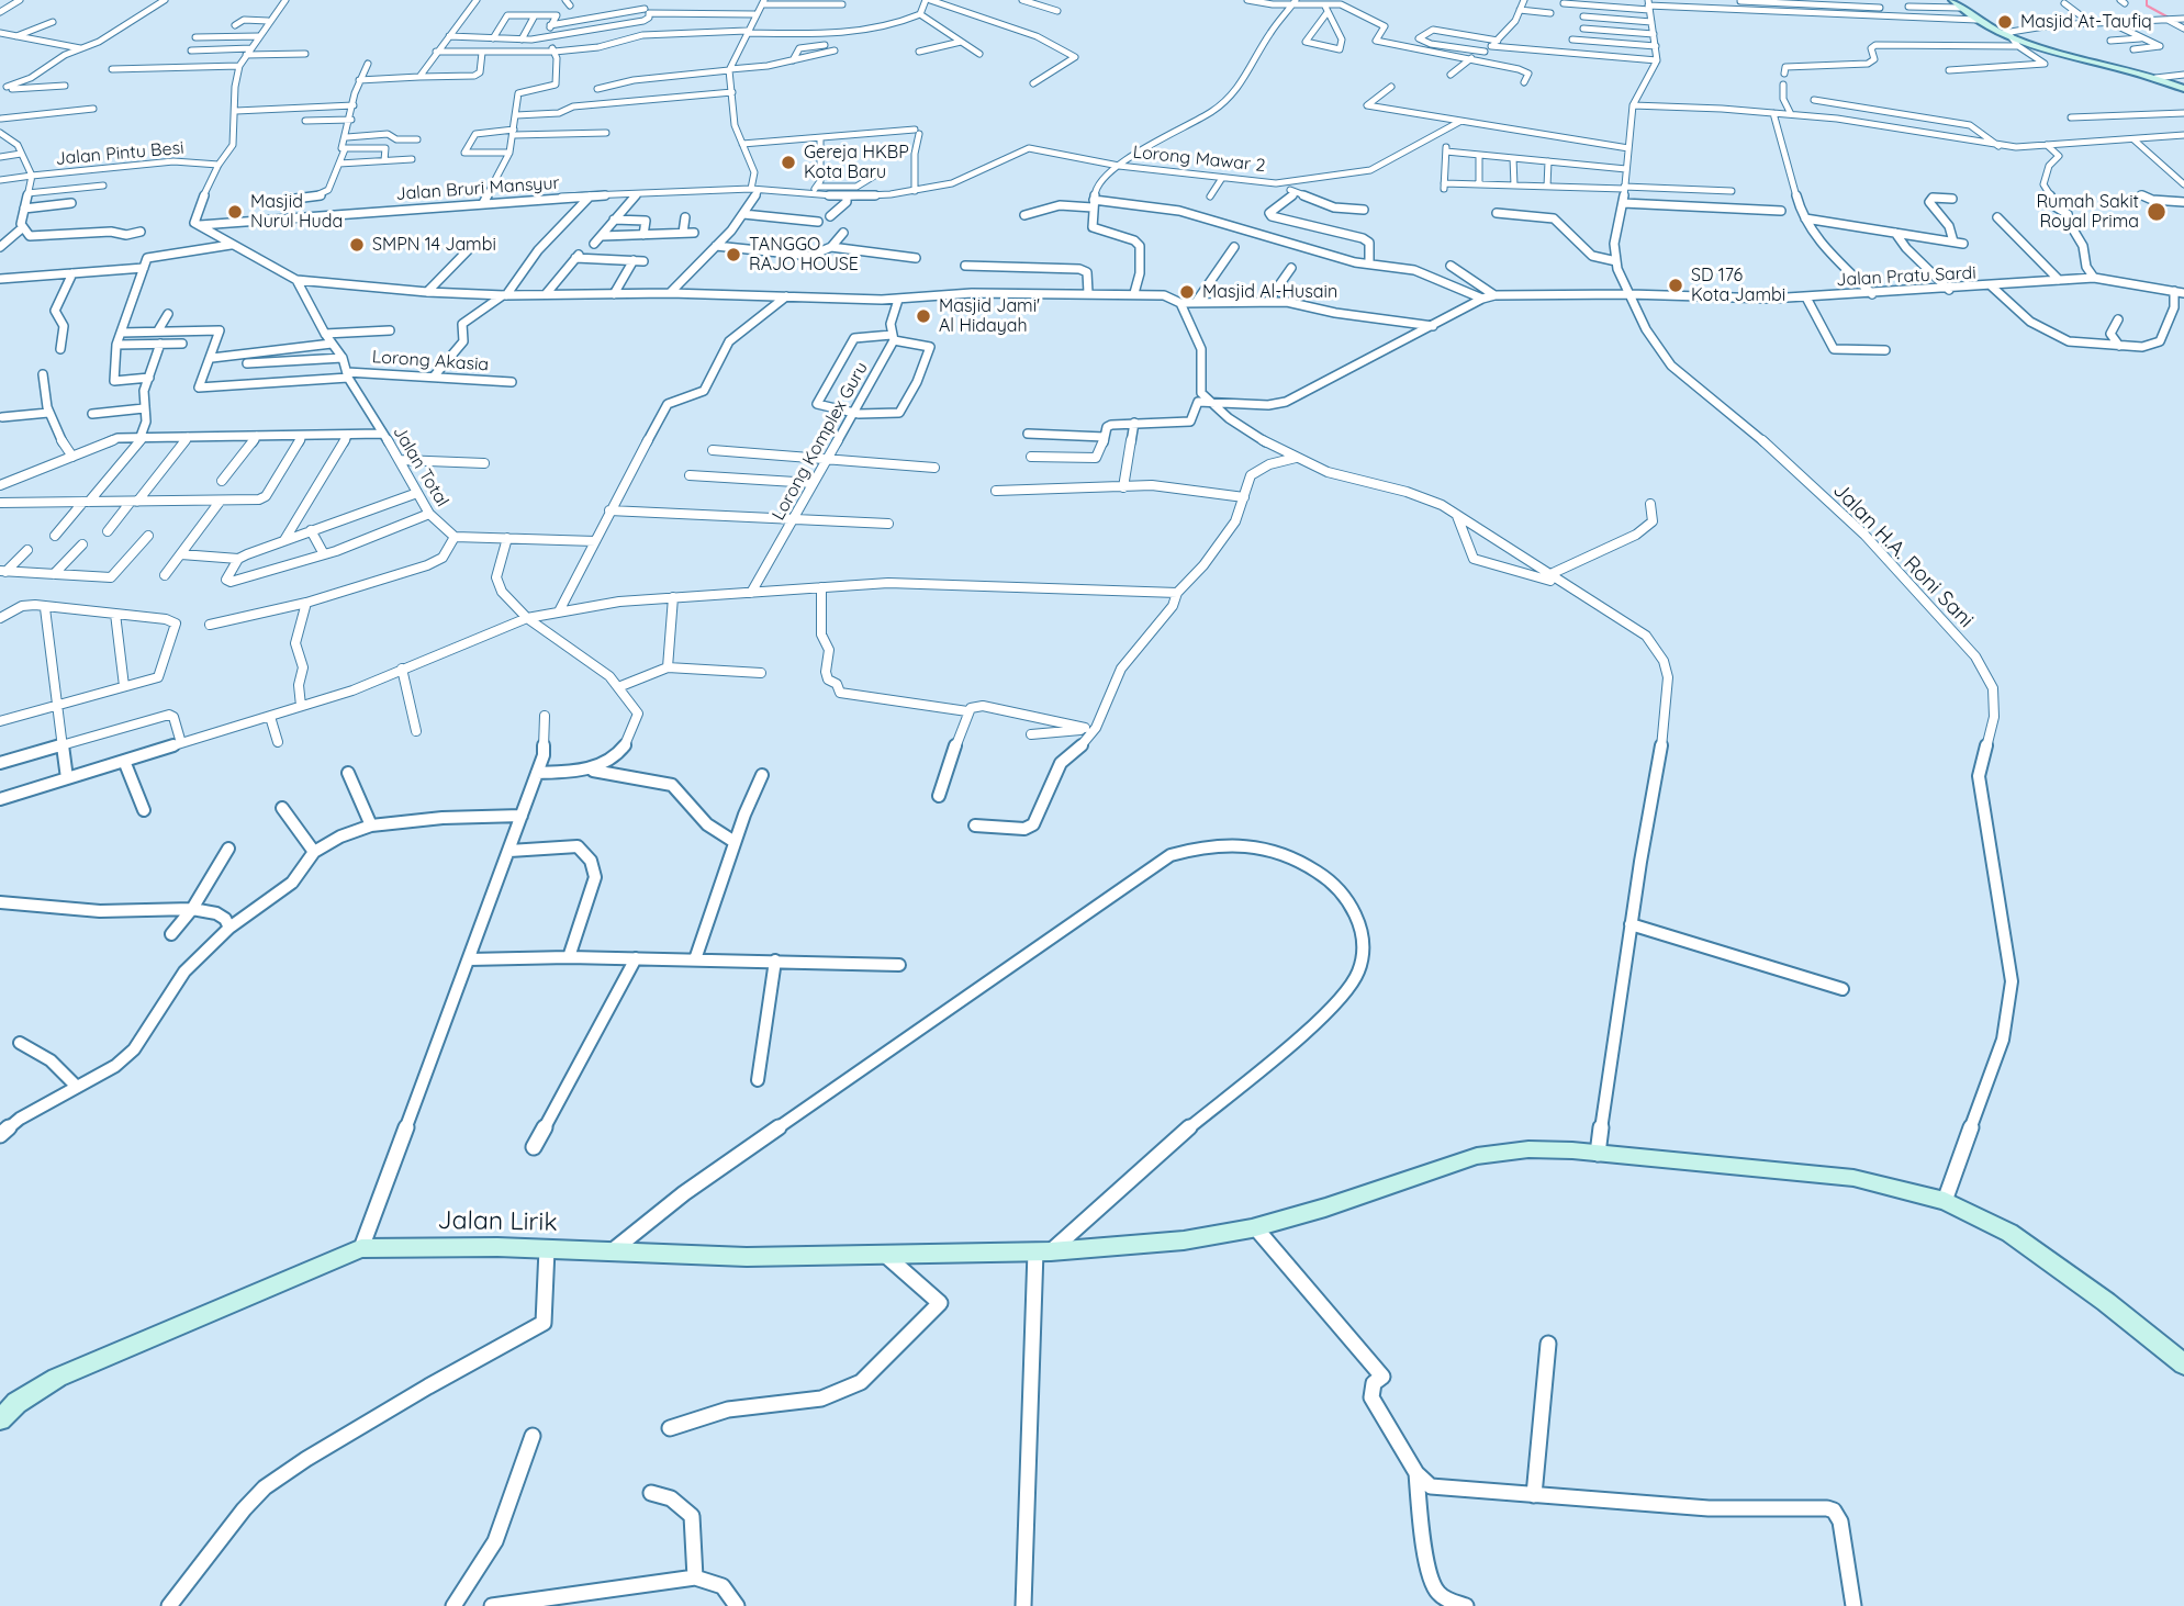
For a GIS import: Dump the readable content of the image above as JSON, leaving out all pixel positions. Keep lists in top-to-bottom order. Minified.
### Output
{"streets":{"main road":["Jalan Lirik"],"street":["Jalan Pintu Besi","Lorong Mawar 2","Jalan Bruri Mansyur","Jalan Pratu Sardi","Lorong Akasia","Lorong Komplex Guru","Jalan Total","Jalan H.A. Roni Sani"]},"crossings":[["Lorong Mawar 2","Jalan Bruri Mansyur"],["Jalan Pratu Sardi","Jalan H.A. Roni Sani"],["Lorong Akasia","Jalan Total"],["Jalan H.A. Roni Sani","Jalan Lirik"]],"places":["Masjid At-Taufiq","Gereja HKBP Kota Baru","Masjid Nurul Huda","Rumah Sakit Royal Prima","SMPN 14 Jambi","TANGGO RAJO HOUSE","SD 176 Kota Jambi","Masjid Al-Husain","Masjid Jami' Al Hidayah"]}
